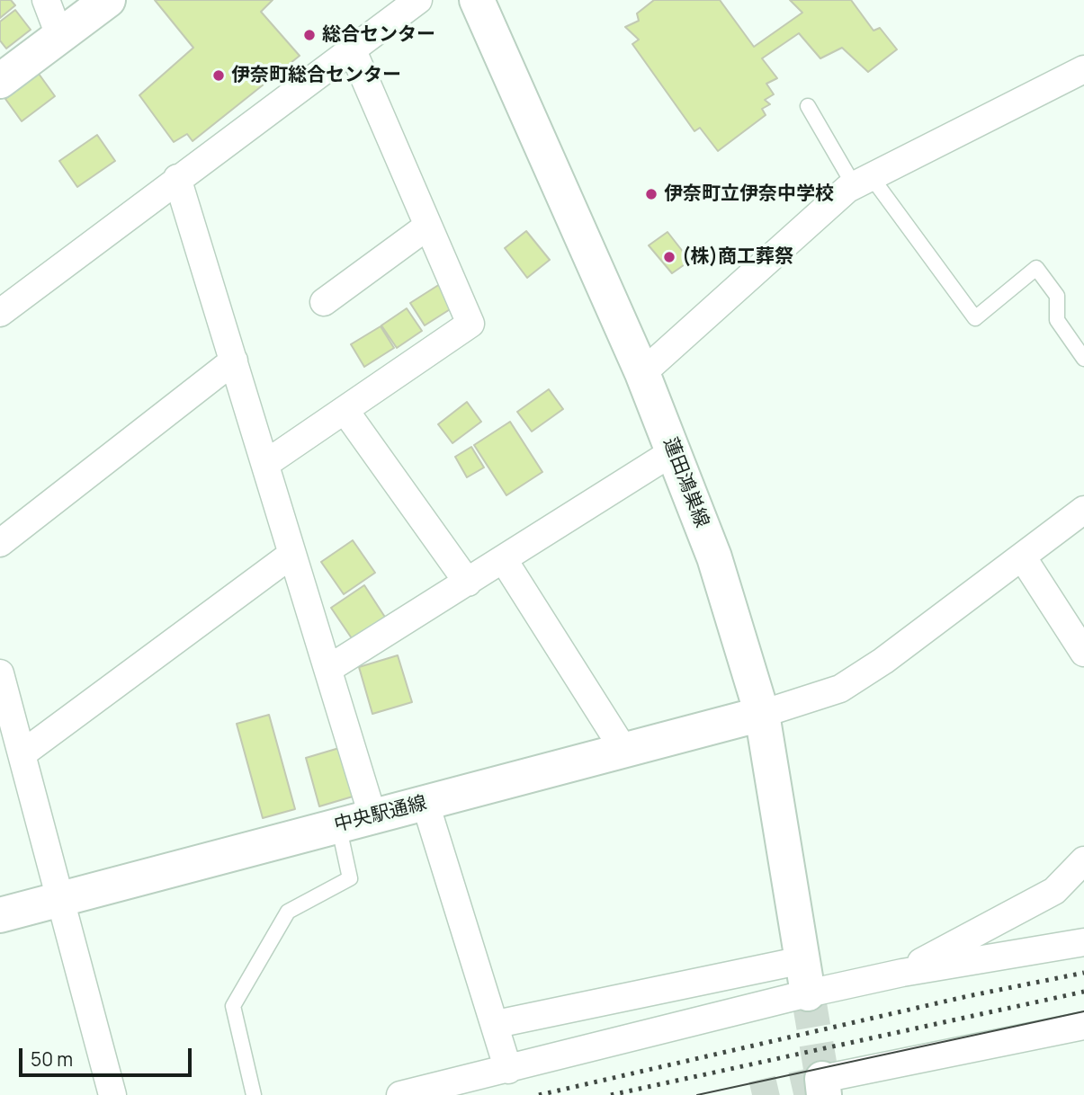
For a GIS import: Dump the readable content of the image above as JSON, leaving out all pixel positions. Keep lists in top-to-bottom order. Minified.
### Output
{"streets":{"main road":["蓮田鴻巣線","中央駅通線"]},"crossings":[["蓮田鴻巣線","中央駅通線"]],"places":["総合センター","伊奈町総合センター","伊奈町立伊奈中学校","(株)商工葬祭"],"scale_bar":"50 m"}
